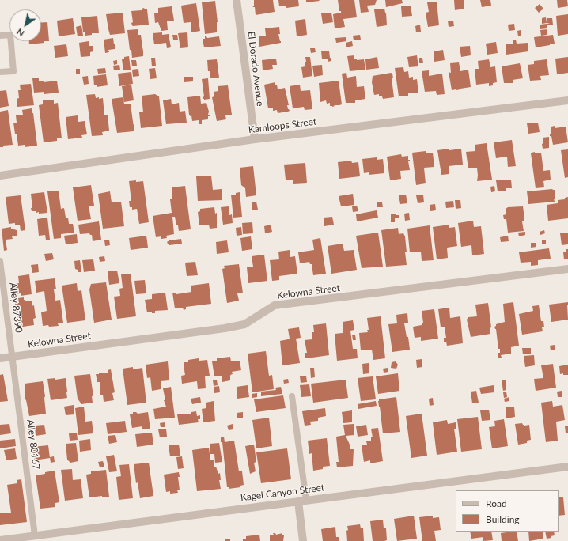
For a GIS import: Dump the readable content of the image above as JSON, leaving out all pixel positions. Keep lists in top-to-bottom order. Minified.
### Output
{"streets":{"street":["El Dorado Avenue","Kamloops Street","Kelowna Street","Kagel Canyon Street"],"lane":["Alley 87390","Alley 80167"]},"crossings":[["El Dorado Avenue","Kamloops Street"],["Kelowna Street","Alley 87390"],["Kelowna Street","Alley 80167"],["Alley 87390","Alley 80167"],["Alley 80167","Kagel Canyon Street"]],"legend":["Road","Building"],"north":"bottom left"}
